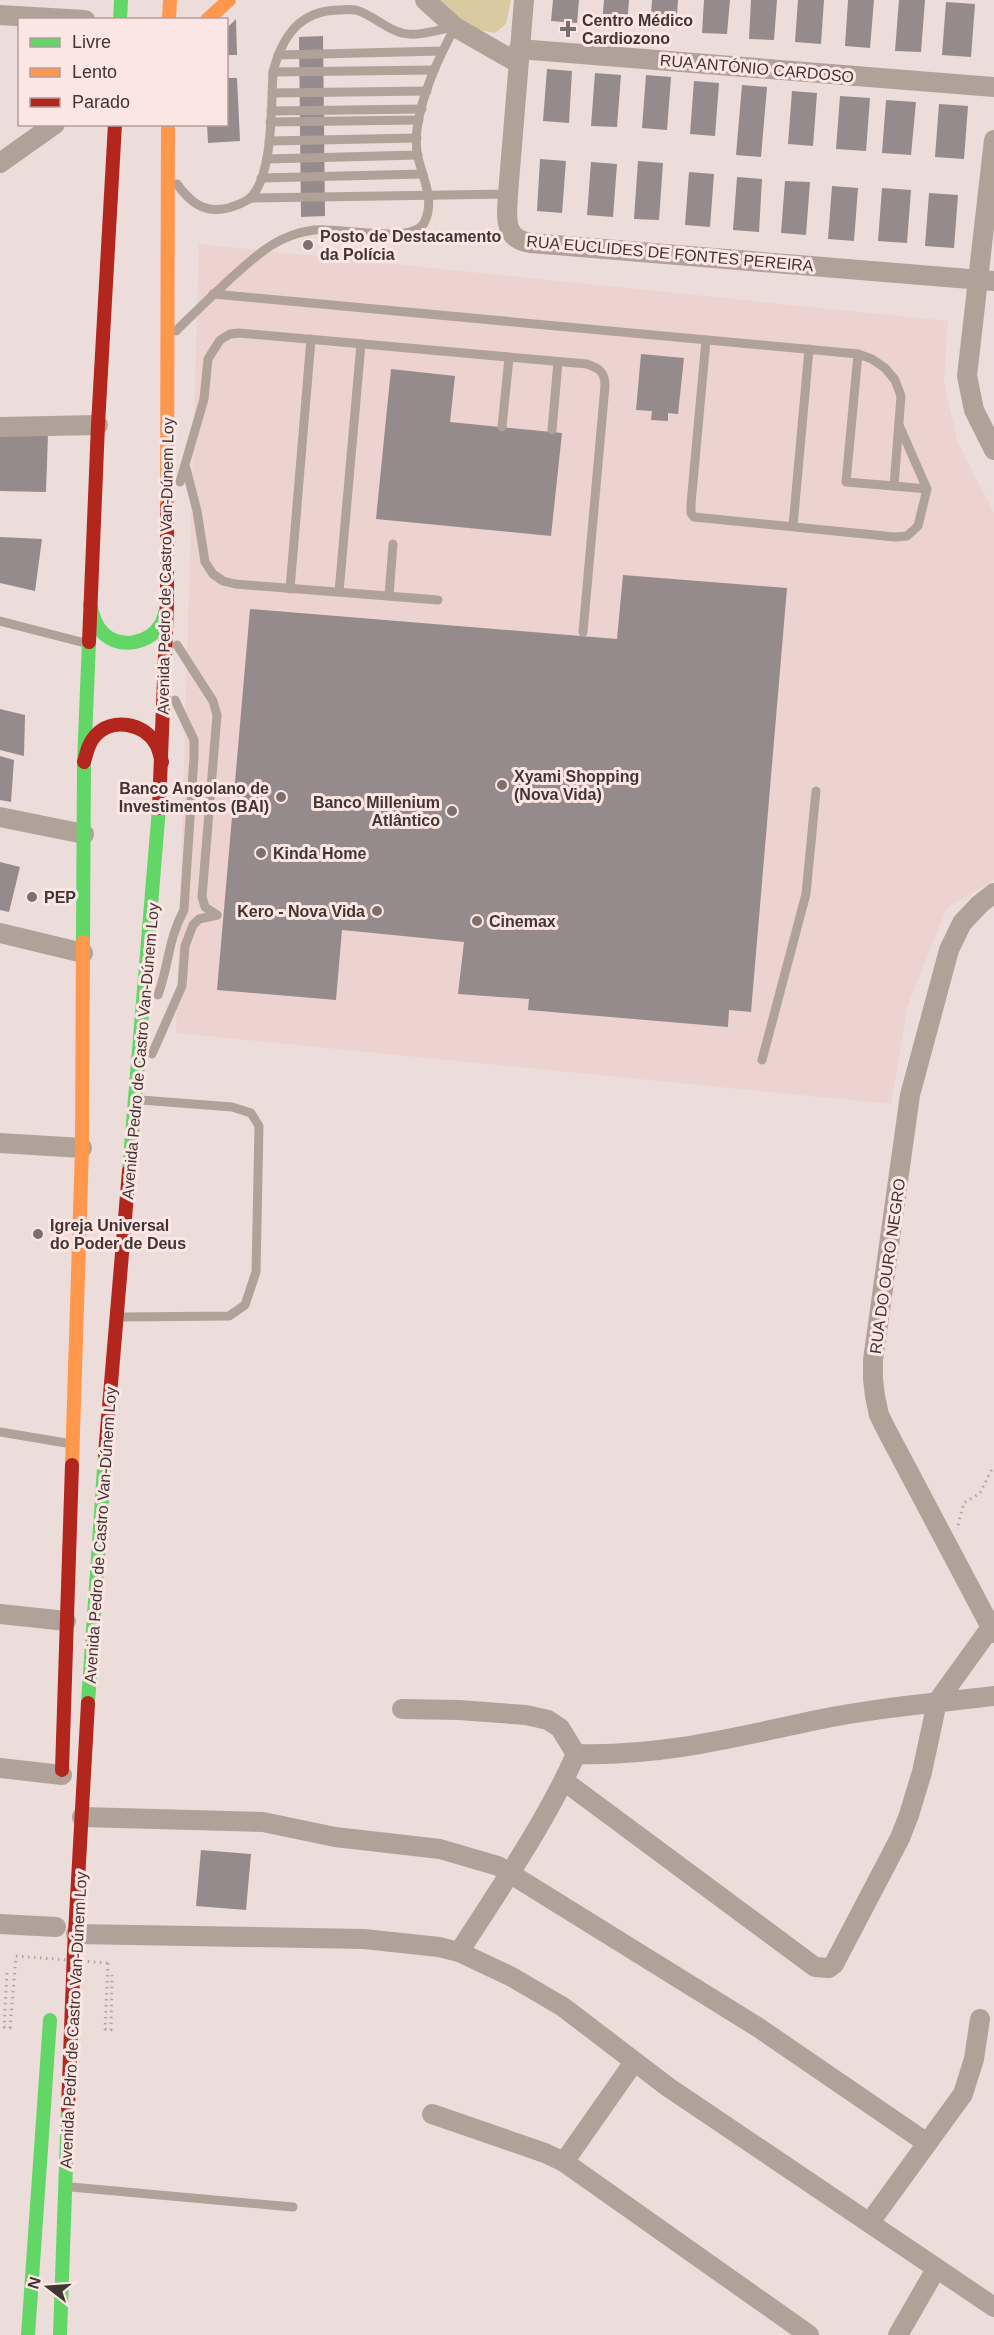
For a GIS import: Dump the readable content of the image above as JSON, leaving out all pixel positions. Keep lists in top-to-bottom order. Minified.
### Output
{"streets":{"main road":["Avenida Pedro de Castro Van-Dúnem Loy"],"street":["RUA ANTÓNIO CARDOSO","RUA EUCLIDES DE FONTES PEREIRA","RUA DO OURO NEGRO"]},"crossings":[["RUA ANTÓNIO CARDOSO","RUA EUCLIDES DE FONTES PEREIRA"]],"places":{"health":["Centro Médico Cardiozono"],"other":["Posto de Destacamento da Polícia","Xyami Shopping (Nova Vida)","Banco Angolano de Investimentos (BAI)","Banco Millenium Atlântico","Kinda Home","PEP","Kero - Nova Vida","Cinemax","Igreja Universal do Poder de Deus"]},"legend":["Livre","Lento","Parado"],"north":"left"}
